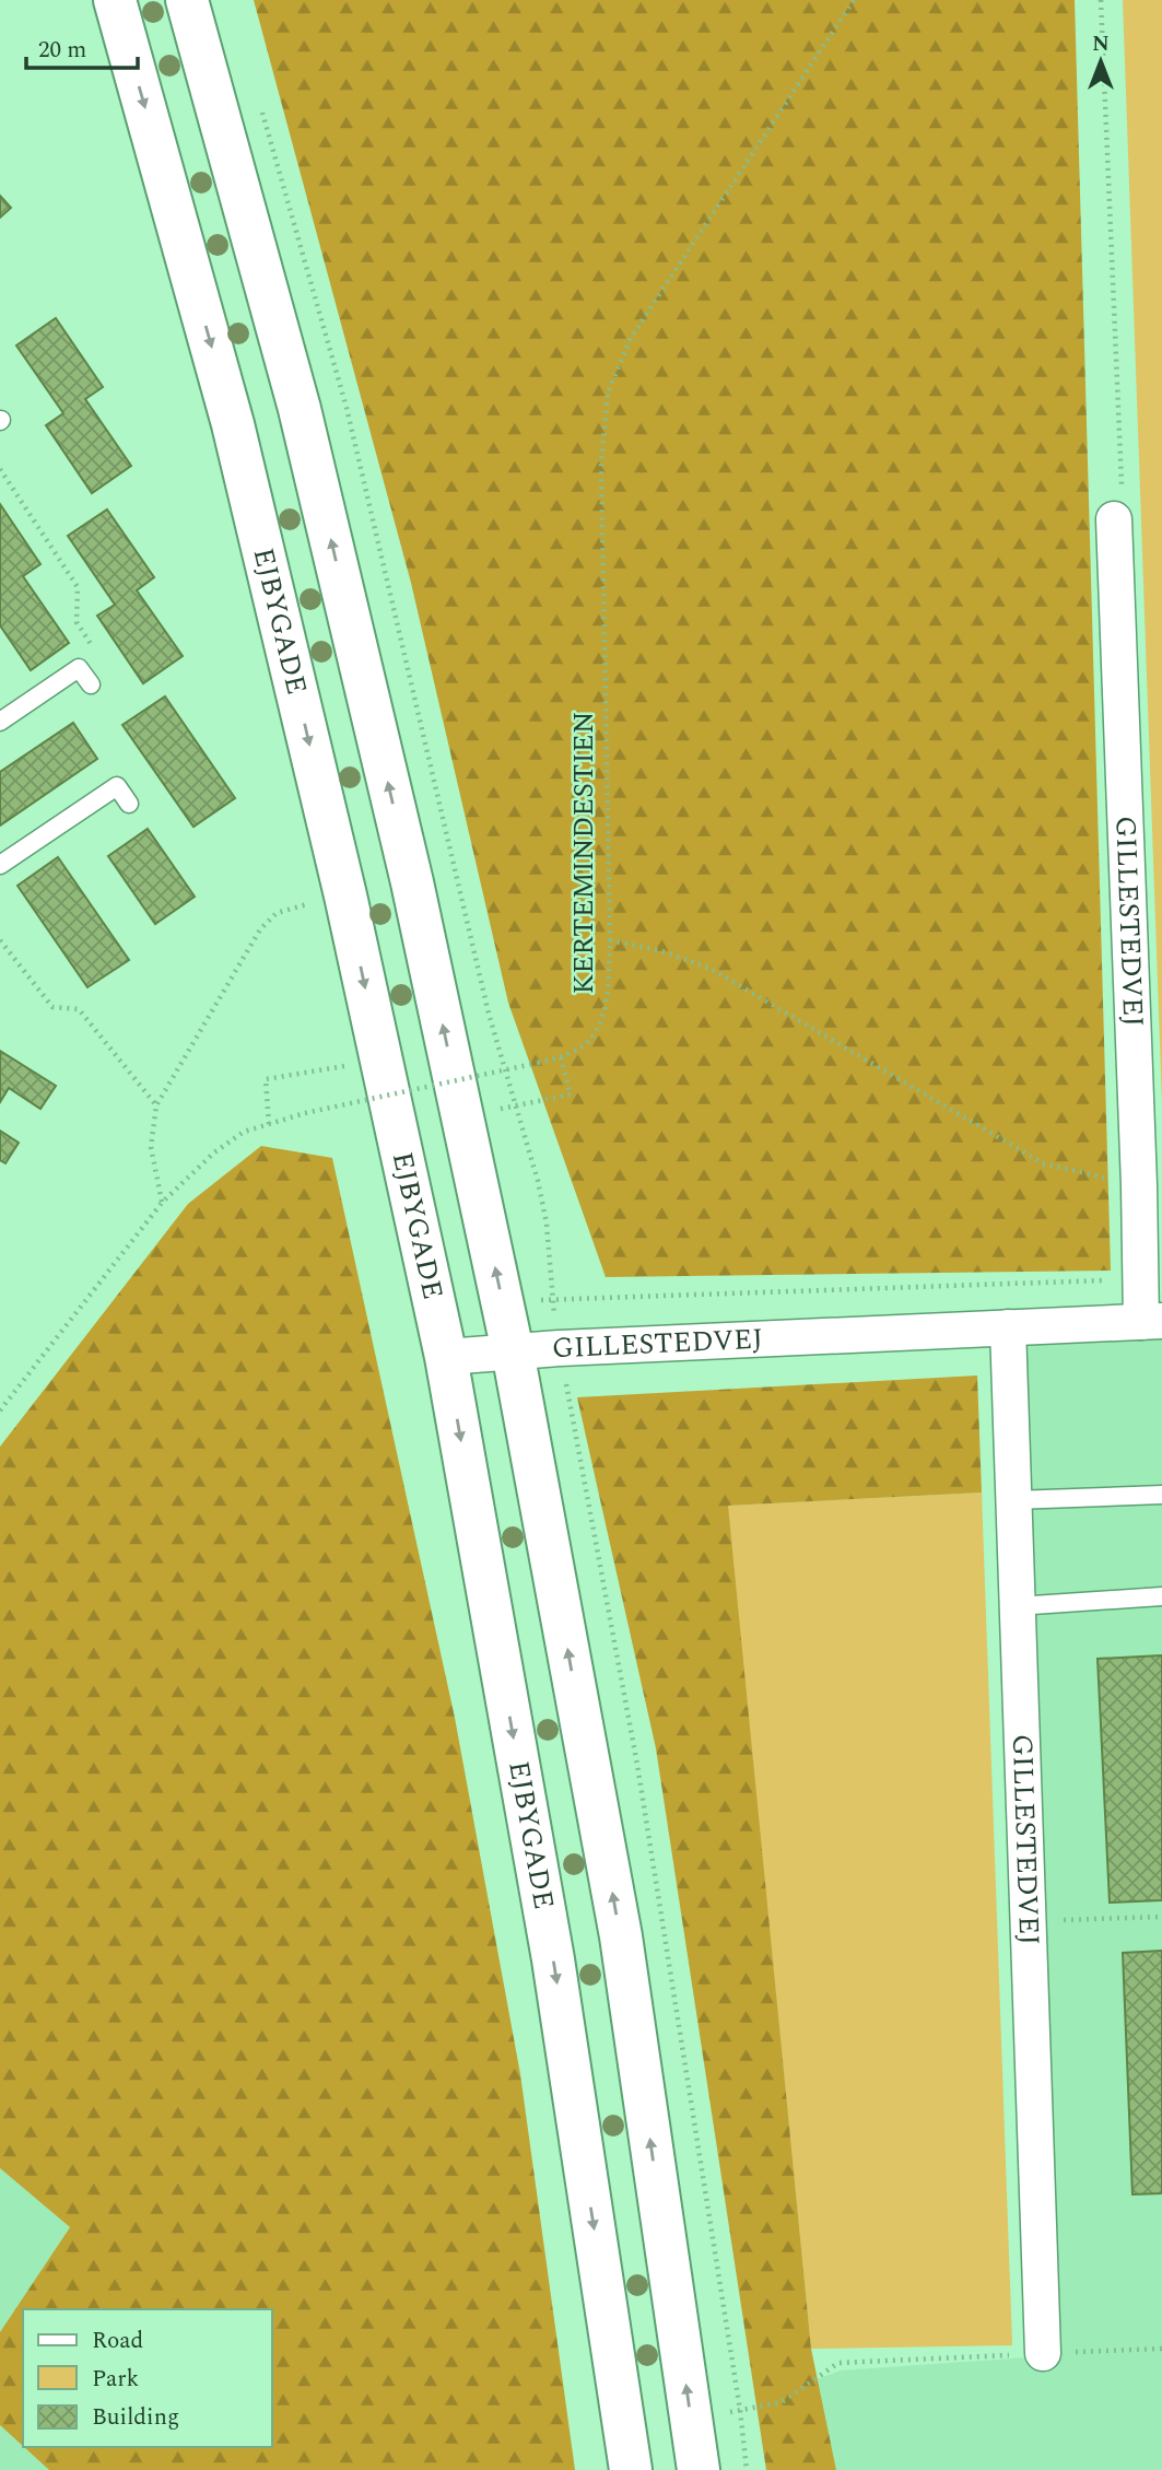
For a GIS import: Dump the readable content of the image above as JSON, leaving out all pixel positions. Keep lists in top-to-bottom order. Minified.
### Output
{"streets":{"main road":["EJBYGADE"],"street":["GILLESTEDVEJ"],"path":["KERTEMINDESTIEN"]},"crossings":[["EJBYGADE","GILLESTEDVEJ"]],"legend":["Road","Park","Building"],"scale_bar":"20 m","north":"top"}
